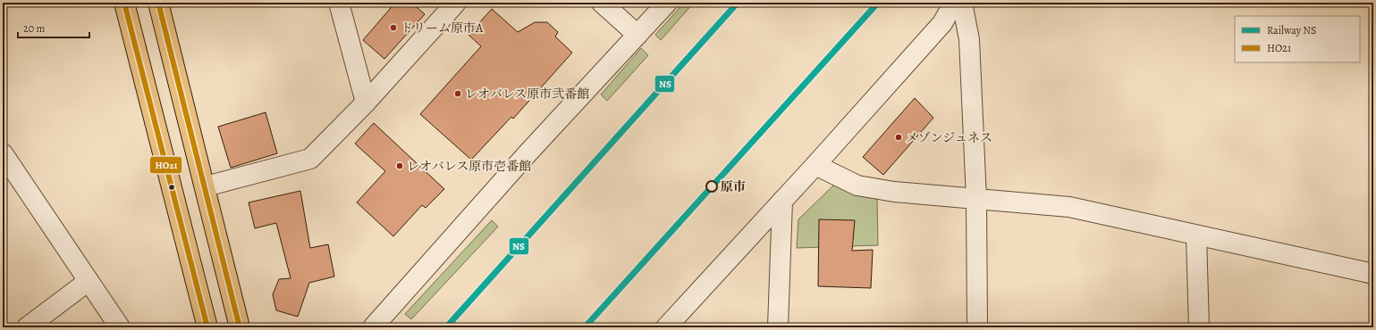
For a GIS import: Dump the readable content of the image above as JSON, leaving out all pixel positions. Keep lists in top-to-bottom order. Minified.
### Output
{"places":["ドリーム原市A","レオパレス原市弐番館","メゾンジュネス","レオパレス原市壱番館","原市"],"lines":["rail line NS","transit line HO21"],"legend":["Railway NS","HO21"],"scale_bar":"20 m"}
